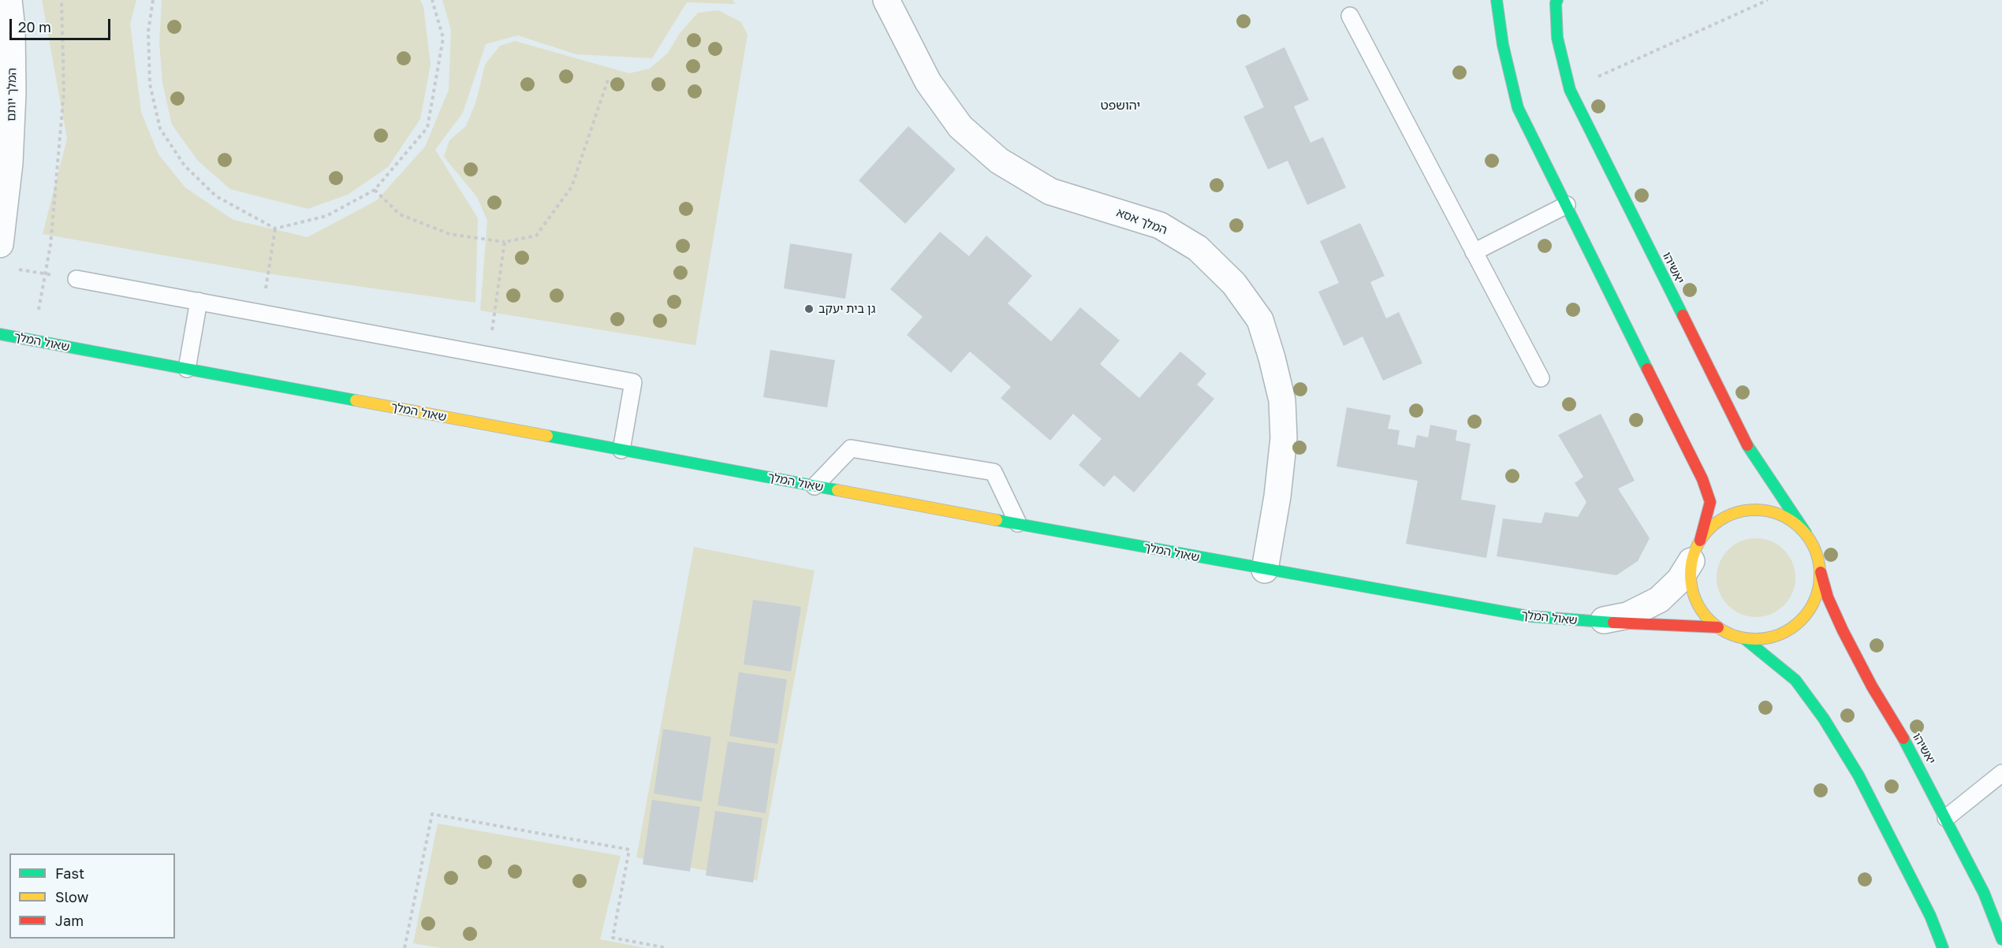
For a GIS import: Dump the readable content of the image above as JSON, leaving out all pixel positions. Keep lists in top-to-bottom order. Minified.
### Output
{"streets":{"street":["המלך יותם","המלך אסא","יאשיהו","שאול המלך"]},"crossings":[["המלך אסא","שאול המלך"],["יאשיהו","שאול המלך"]],"districts":["יהושפט"],"places":["גן בית יעקב"],"legend":["Fast","Slow","Jam"],"scale_bar":"20 m"}
